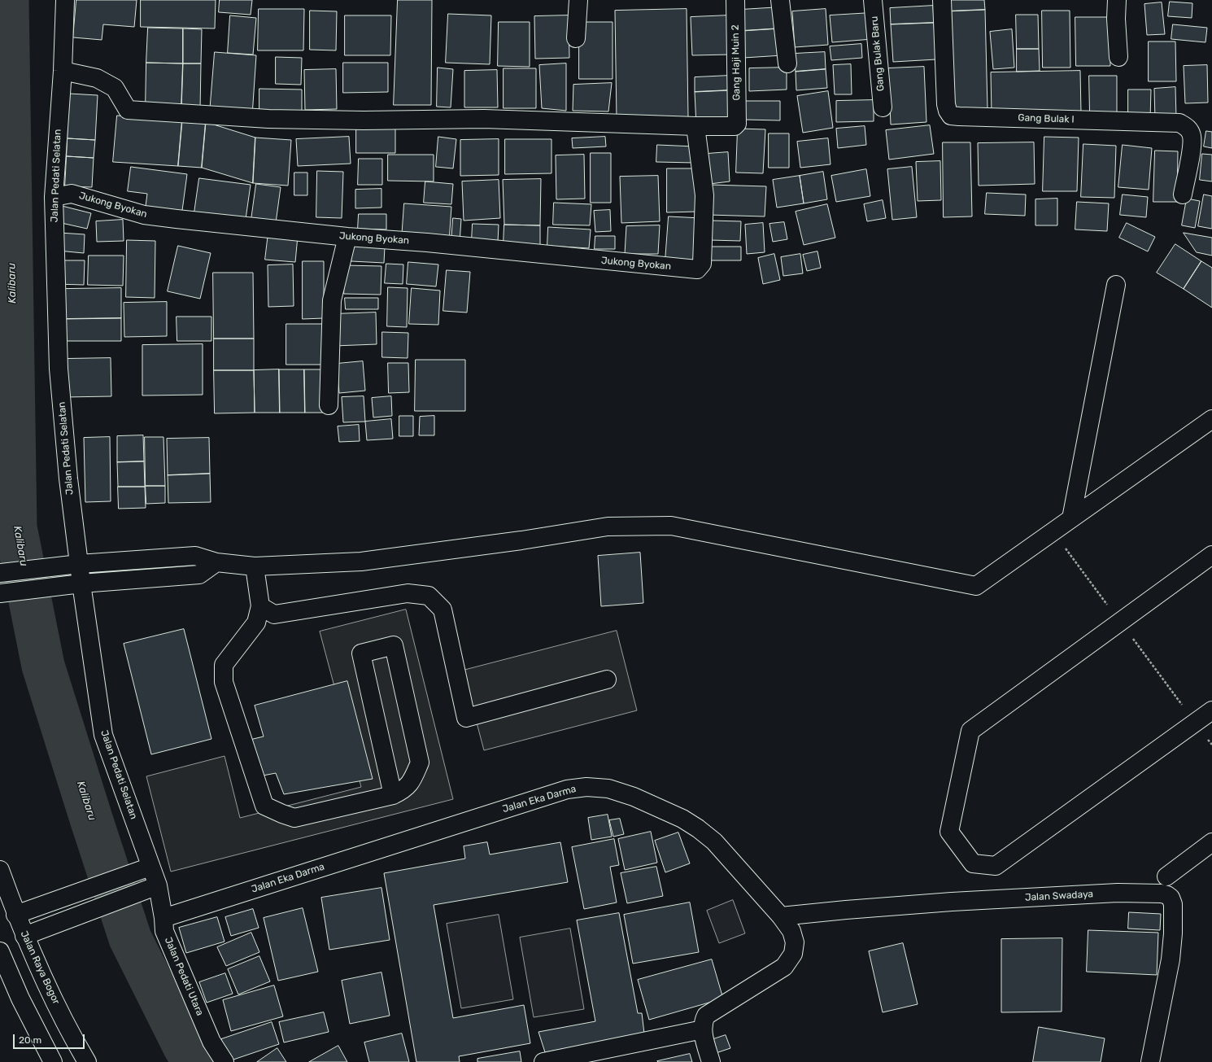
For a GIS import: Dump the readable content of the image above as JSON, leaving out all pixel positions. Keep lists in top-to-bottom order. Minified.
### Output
{"streets":{"main road":["Gang Bulak Baru","Gang Haji Muin 2","Gang Bulak I","Jalan Pedati Selatan","Jukong Byokan","Jalan Eka Darma","Jalan Swadaya","Jalan Raya Bogor","Jalan Pedati Utara"]},"crossings":[["Gang Haji Muin 2","Jukong Byokan"],["Jalan Pedati Selatan","Jukong Byokan"],["Jalan Pedati Selatan","Jalan Pedati Utara"],["Jalan Eka Darma","Jalan Swadaya"],["Jalan Eka Darma","Jalan Pedati Utara"]],"water":["Kalibaru"],"scale_bar":"20 m"}
